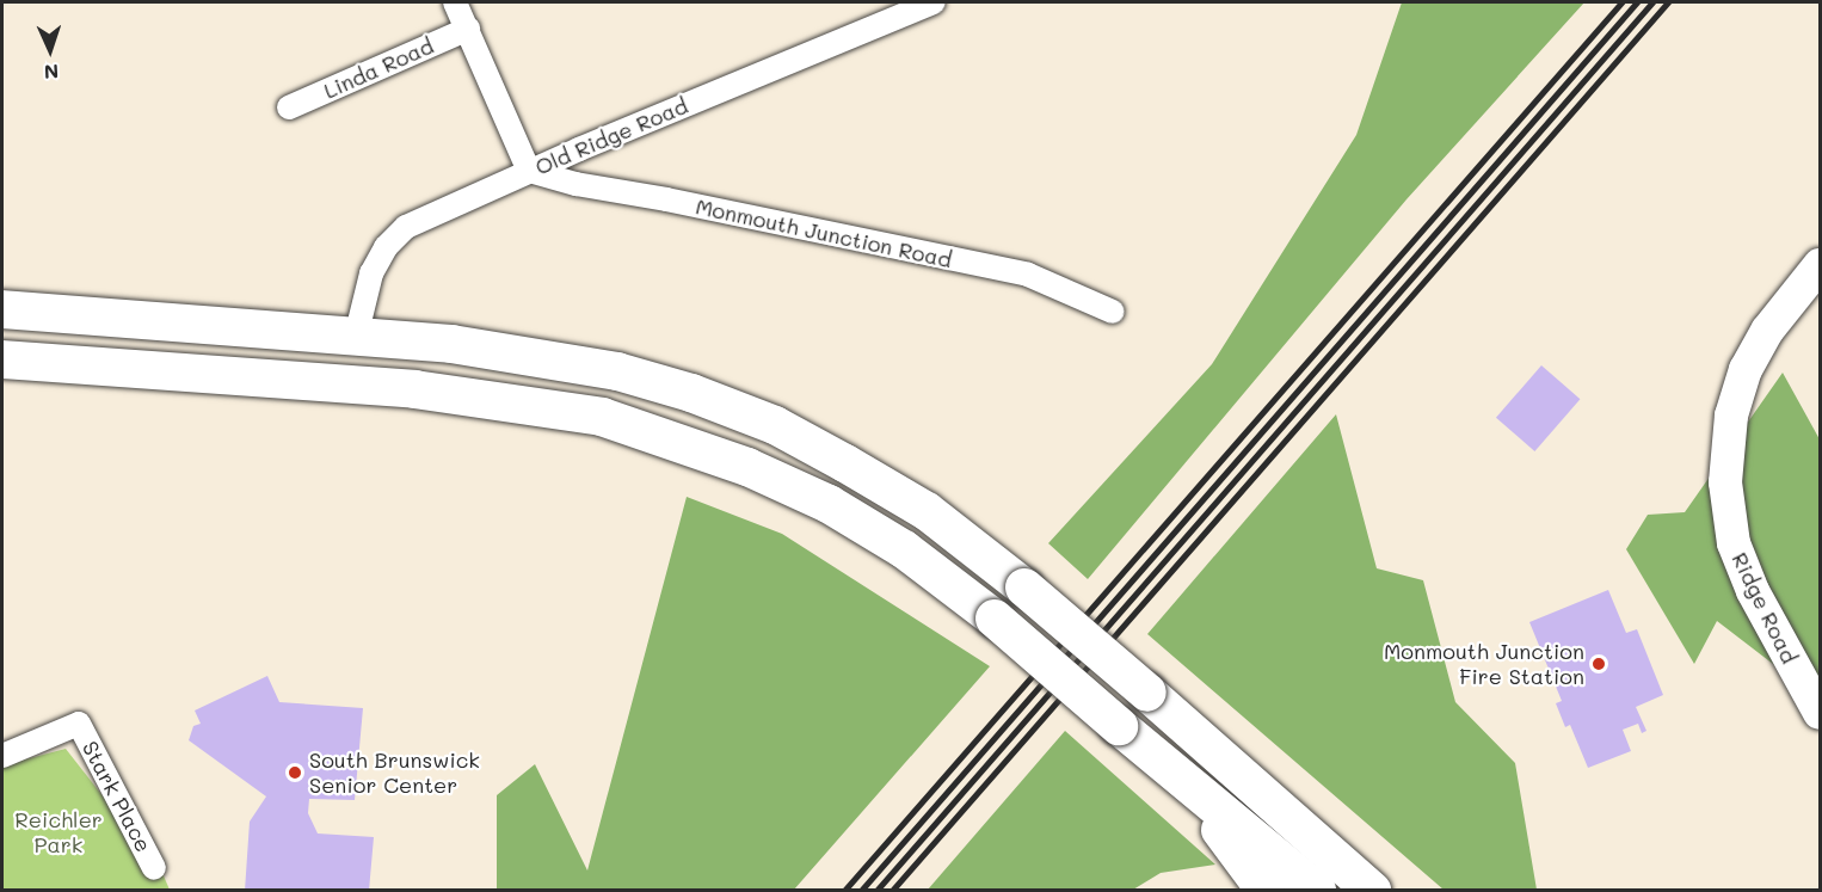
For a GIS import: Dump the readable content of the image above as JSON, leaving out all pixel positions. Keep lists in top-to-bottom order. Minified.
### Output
{"streets":{"street":["Linda Road","Old Ridge Road","Monmouth Junction Road","Ridge Road","Stark Place"]},"crossings":[["Old Ridge Road","Monmouth Junction Road"]],"parks":["Reichler Park"],"places":["Monmouth Junction Fire Station","South Brunswick Senior Center"],"north":"bottom"}
